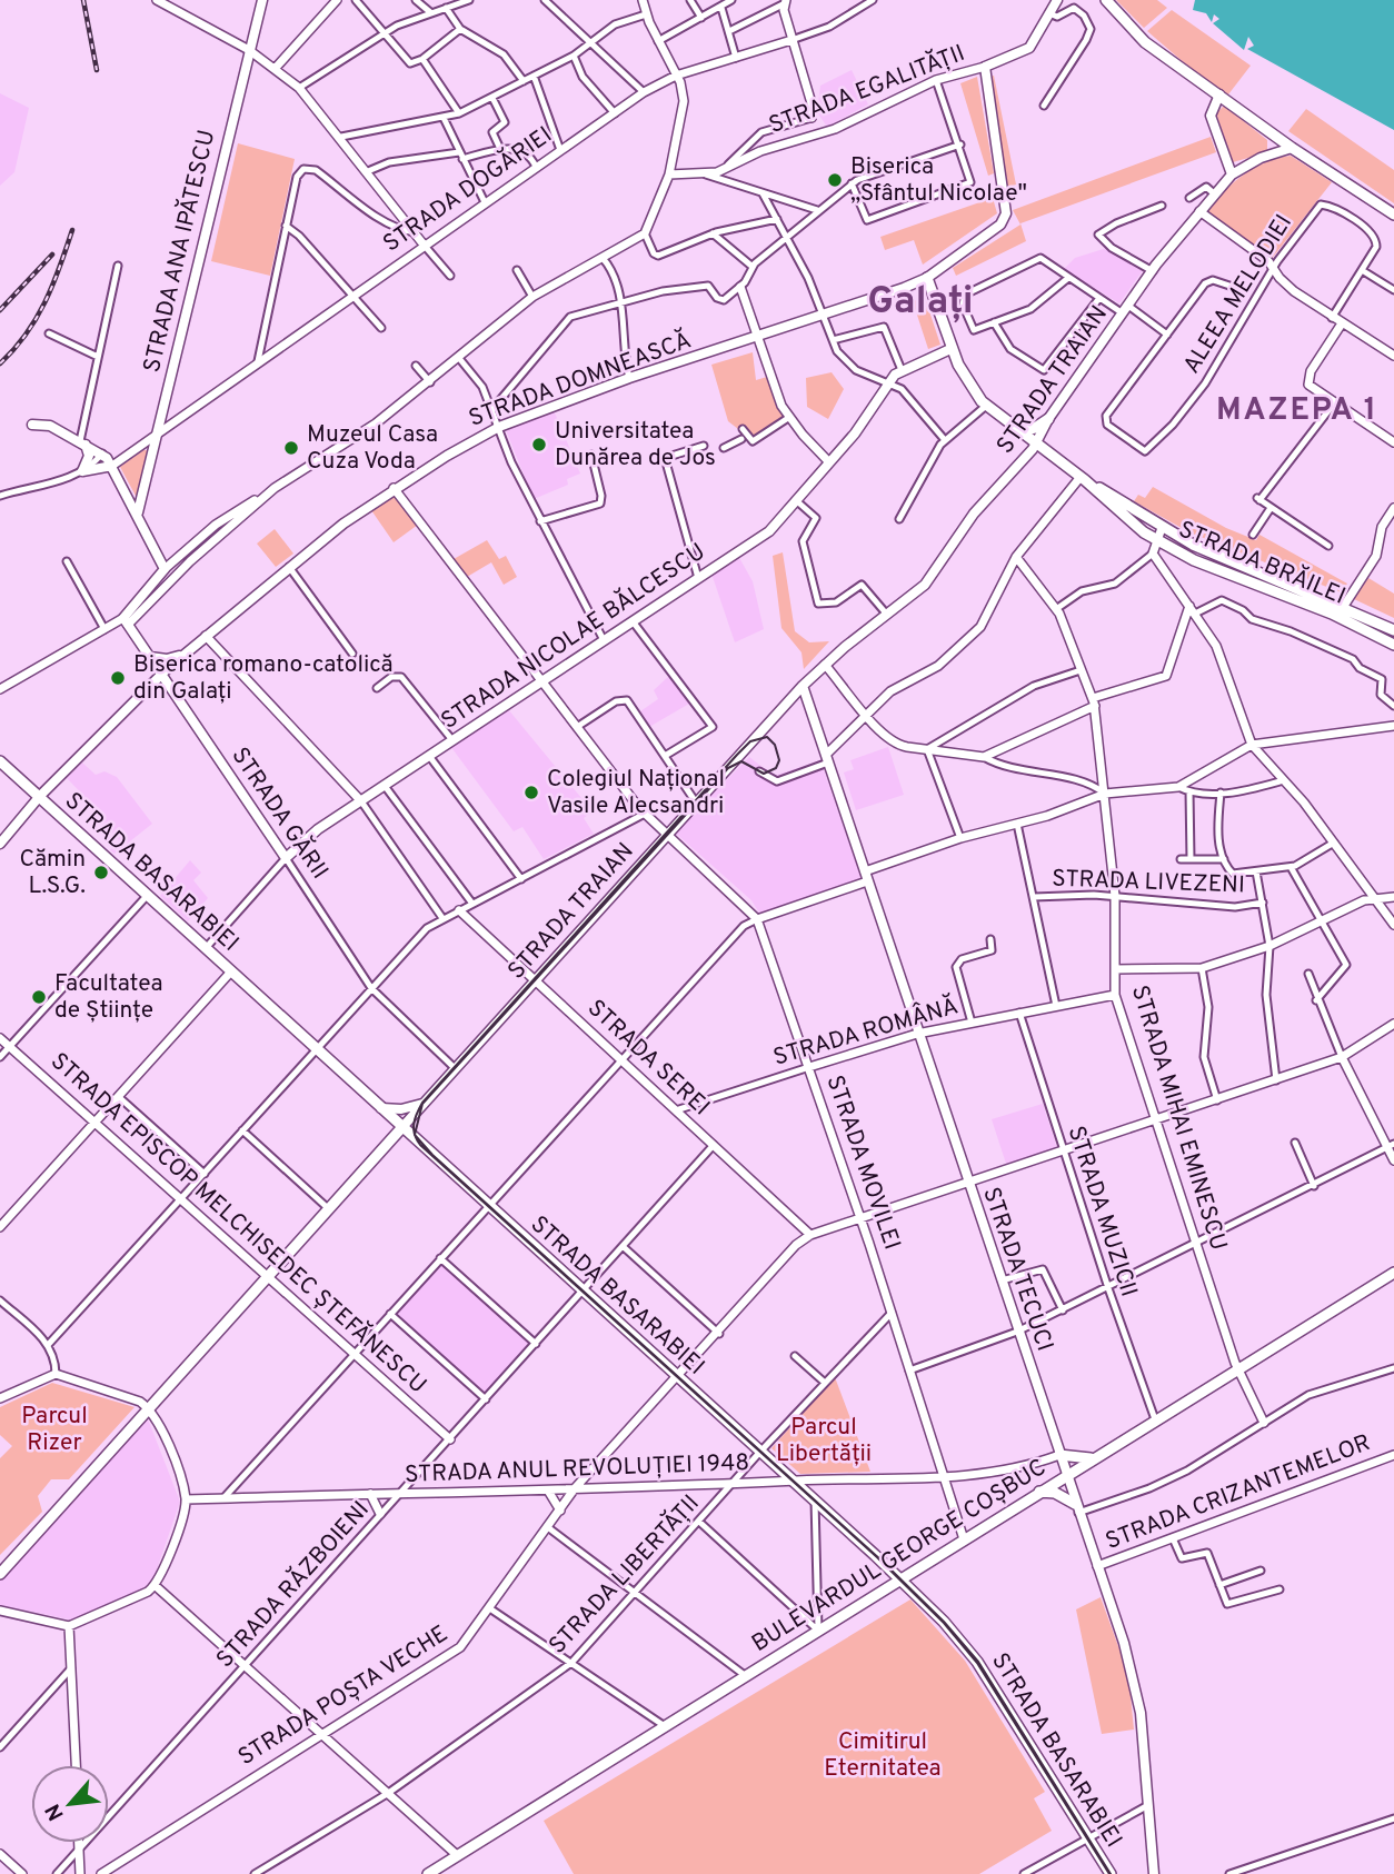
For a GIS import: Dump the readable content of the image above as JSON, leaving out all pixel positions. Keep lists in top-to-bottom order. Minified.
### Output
{"streets":{"main road":["STRADA ANA IPĂTESCU","STRADA DOMNEASCĂ","STRADA TRAIAN","STRADA BRĂILEI","STRADA NICOLAE BĂLCESCU","STRADA GĂRII","STRADA BASARABIEI","STRADA TECUCI","BULEVARDUL GEORGE COȘBUC"],"street":["STRADA EGALITĂȚII","STRADA DOGĂRIEI","ALEEA MELODIEI","STRADA LIVEZENI","STRADA ROMÂNĂ","STRADA SEREI","STRADA MIHAI EMINESCU","STRADA MOVILEI","STRADA MUZICII","STRADA EPISCOP MELCHISEDEC ȘTEFĂNESCU","STRADA ANUL REVOLUȚIEI 1948","STRADA CRIZANTEMELOR","STRADA LIBERTĂȚII","STRADA RĂZBOIENI","STRADA POȘTA VECHE"]},"crossings":[["STRADA EGALITĂȚII","STRADA DOMNEASCĂ"],["STRADA DOGĂRIEI","STRADA ANA IPĂTESCU"],["STRADA DOMNEASCĂ","STRADA BRĂILEI"],["STRADA DOMNEASCĂ","STRADA GĂRII"],["STRADA DOMNEASCĂ","STRADA BASARABIEI"],["STRADA DOMNEASCĂ","STRADA MOVILEI"],["STRADA TRAIAN","STRADA BRĂILEI"],["STRADA TRAIAN","STRADA GĂRII"],["STRADA TRAIAN","STRADA BASARABIEI"],["STRADA TRAIAN","STRADA SEREI"],["STRADA TRAIAN","STRADA MOVILEI"],["STRADA TRAIAN","STRADA EPISCOP MELCHISEDEC ȘTEFĂNESCU"],["STRADA TRAIAN","STRADA TECUCI"],["STRADA BRĂILEI","STRADA NICOLAE BĂLCESCU"],["STRADA NICOLAE BĂLCESCU","STRADA GĂRII"],["STRADA NICOLAE BĂLCESCU","STRADA BASARABIEI"],["STRADA NICOLAE BĂLCESCU","STRADA MOVILEI"],["STRADA BASARABIEI","STRADA ANUL REVOLUȚIEI 1948"],["STRADA BASARABIEI","BULEVARDUL GEORGE COȘBUC"],["STRADA BASARABIEI","STRADA LIBERTĂȚII"],["STRADA BASARABIEI","STRADA RĂZBOIENI"],["STRADA BASARABIEI","STRADA POȘTA VECHE"],["STRADA LIVEZENI","STRADA MIHAI EMINESCU"],["STRADA ROMÂNĂ","STRADA SEREI"],["STRADA ROMÂNĂ","STRADA MIHAI EMINESCU"],["STRADA ROMÂNĂ","STRADA MOVILEI"],["STRADA ROMÂNĂ","STRADA MUZICII"],["STRADA ROMÂNĂ","STRADA TECUCI"],["STRADA SEREI","STRADA RĂZBOIENI"],["STRADA SEREI","STRADA POȘTA VECHE"],["STRADA MIHAI EMINESCU","BULEVARDUL GEORGE COȘBUC"],["STRADA MIHAI EMINESCU","STRADA POȘTA VECHE"],["STRADA MOVILEI","STRADA ANUL REVOLUȚIEI 1948"],["STRADA MOVILEI","BULEVARDUL GEORGE COȘBUC"],["STRADA MOVILEI","STRADA LIBERTĂȚII"],["STRADA MOVILEI","STRADA POȘTA VECHE"],["STRADA MUZICII","BULEVARDUL GEORGE COȘBUC"],["STRADA MUZICII","STRADA POȘTA VECHE"],["STRADA EPISCOP MELCHISEDEC ȘTEFĂNESCU","STRADA RĂZBOIENI"],["STRADA TECUCI","STRADA ANUL REVOLUȚIEI 1948"],["STRADA TECUCI","STRADA CRIZANTEMELOR"],["STRADA TECUCI","BULEVARDUL GEORGE COȘBUC"],["STRADA TECUCI","STRADA POȘTA VECHE"],["STRADA ANUL REVOLUȚIEI 1948","STRADA LIBERTĂȚII"],["STRADA ANUL REVOLUȚIEI 1948","STRADA RĂZBOIENI"],["STRADA ANUL REVOLUȚIEI 1948","STRADA POȘTA VECHE"]],"districts":["Galați","MAZEPA 1"],"parks":["Parcul Rizer","Parcul Libertății","Cimitirul Eternitatea"],"places":["Biserica „Sfântul Nicolae\"","Universitatea Dunărea de Jos","Muzeul Casa Cuza Voda","Biserica romano-catolică din Galați","Colegiul Național Vasile Alecsandri","Cămin L.S.G.","Facultatea de Științe"],"north":"bottom left"}
